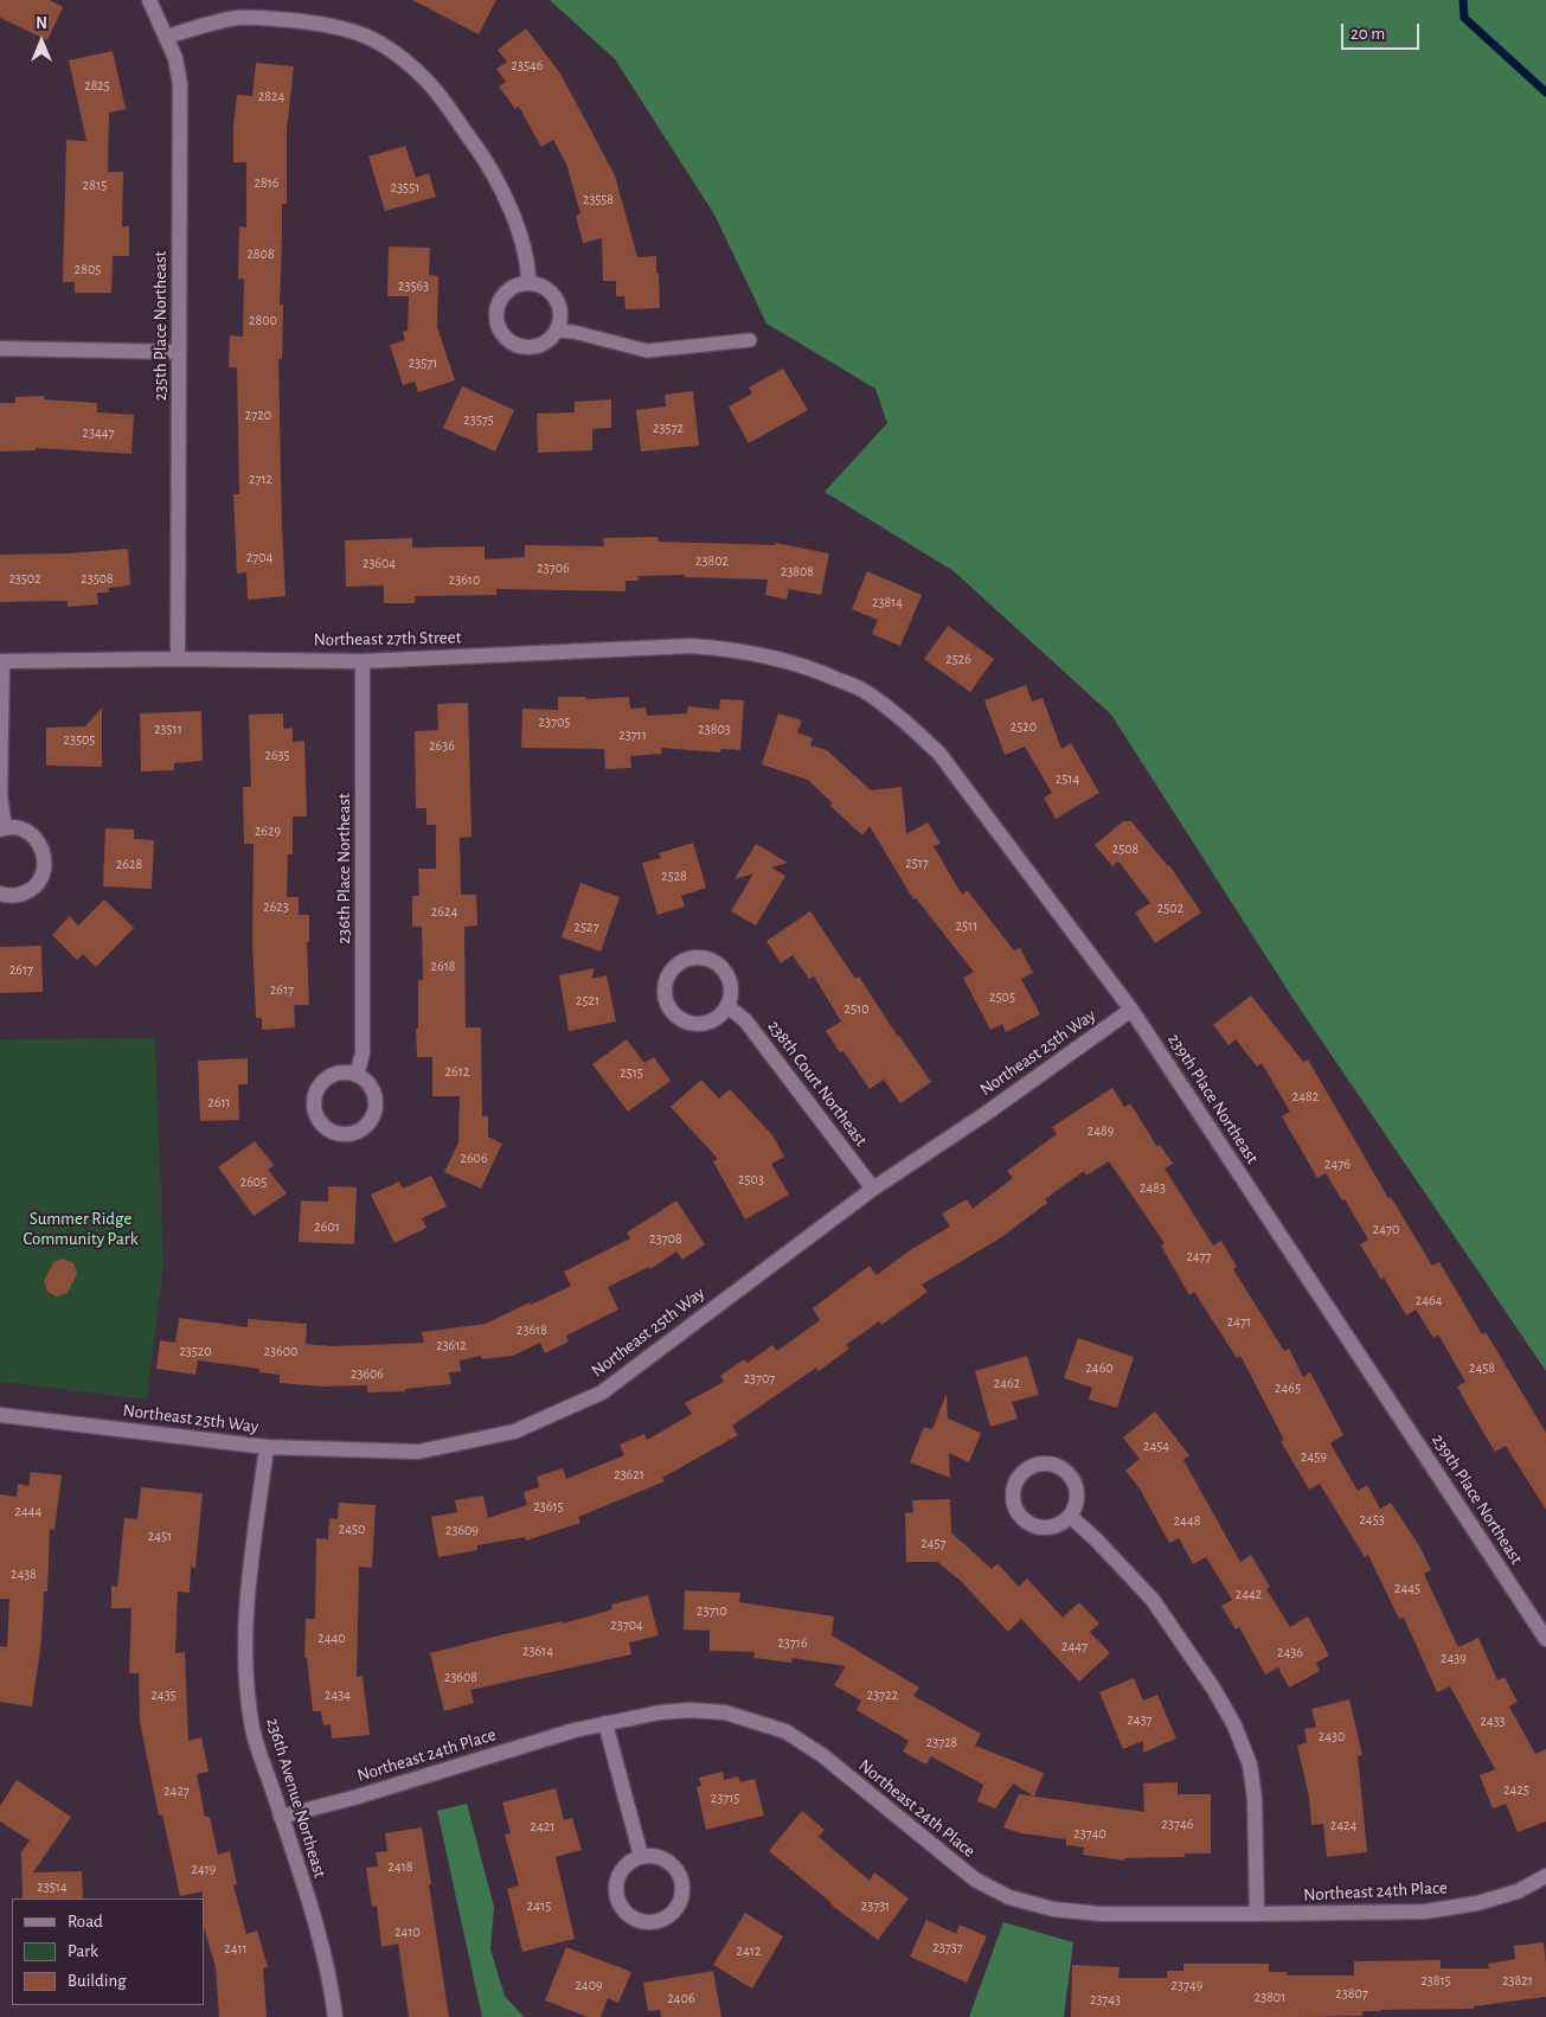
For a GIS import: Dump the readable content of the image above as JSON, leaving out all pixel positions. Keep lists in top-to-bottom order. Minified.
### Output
{"streets":{"street":["235th Place Northeast","Northeast 27th Street","236th Place Northeast","Northeast 25th Way","238th Court Northeast","239th Place Northeast","Northeast 24th Place","236th Avenue Northeast"]},"crossings":[["235th Place Northeast","Northeast 27th Street"],["Northeast 27th Street","236th Place Northeast"],["Northeast 27th Street","239th Place Northeast"],["Northeast 25th Way","238th Court Northeast"],["Northeast 25th Way","239th Place Northeast"],["Northeast 25th Way","236th Avenue Northeast"],["Northeast 24th Place","236th Avenue Northeast"]],"parks":["Summer Ridge Community Park"],"house_numbers":["23546","2825","2824","2816","2815","23551","23558","2808","2805","23563","2800","23571","2720","23575","23572","23447","2712","2704","23802","23604","23706","23808","23502","23508","23610","23814","2526","23705","2520","23511","23803","23711","23505","2636","2635","2514","2629","2508","2517","2628","2528","2623","2502","2624","2511","2527","2618","2617","2617","2505","2521","2510","2612","2515","2482","2611","2489","2606","2476","2503","2605","2483","2601","2470","23708","2477","2464","2471","23618","23612","23520","23600","2460","2458","23606","23707","2462","2465","2454","2459","23621","23615","2444","2453","2448","2450","23609","2451","2457","2438","2445","2442","23710","23704","2440","23716","2447","23614","2436","2439","23608","2435","2434","23722","2437","2433","2430","23728","2425","2427","23715","23746","2424","2421","23740","2418","2419","23514","2415","23731","2410","23737","2411","2412","23815","23821","2409","23749","23807","23801","2406","23743"],"legend":["Road","Park","Building"],"scale_bar":"20 m","north":"top"}
